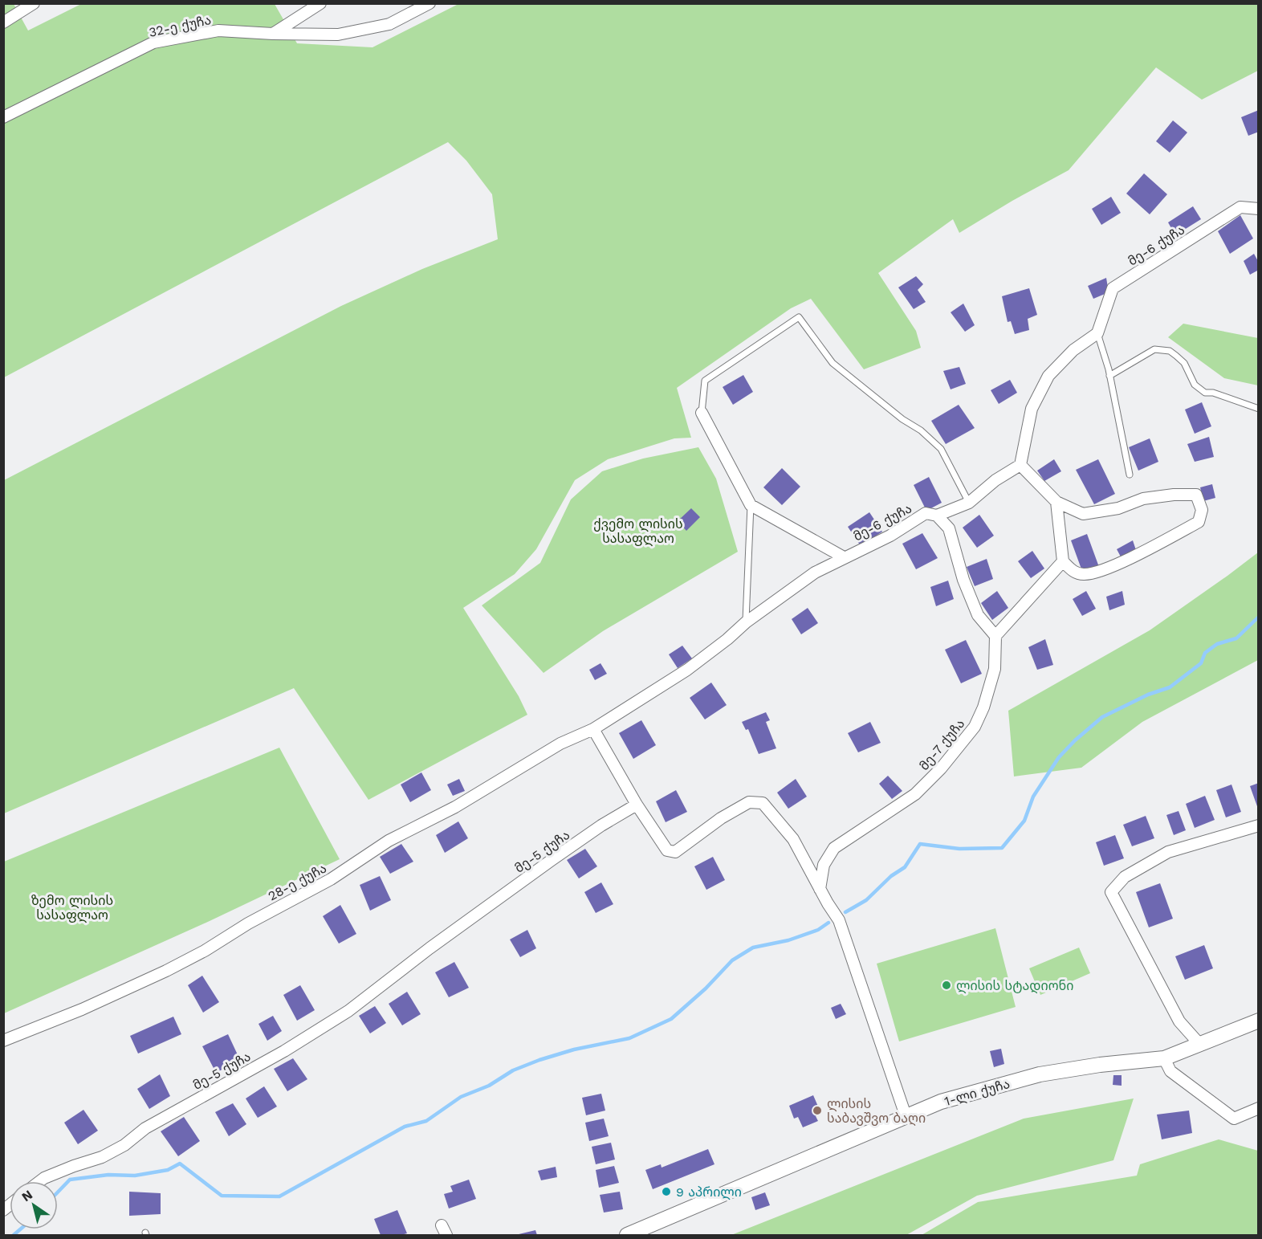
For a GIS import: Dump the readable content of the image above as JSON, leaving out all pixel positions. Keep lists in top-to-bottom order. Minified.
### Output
{"streets":{"main road":["1-ლი ქუჩა"],"street":["32-ე ქუჩა","მე-6 ქუჩა","მე-7 ქუჩა","მე-5 ქუჩა","28-ე ქუჩა"]},"crossings":[["მე-6 ქუჩა","28-ე ქუჩა"]],"parks":["ქვემო ლისის სასაფლაო","ზემო ლისის სასაფლაო"],"places":["ლისის სტადიონი","ლისის საბავშვო ბაღი","9 აპრილი"],"north":"top left"}
